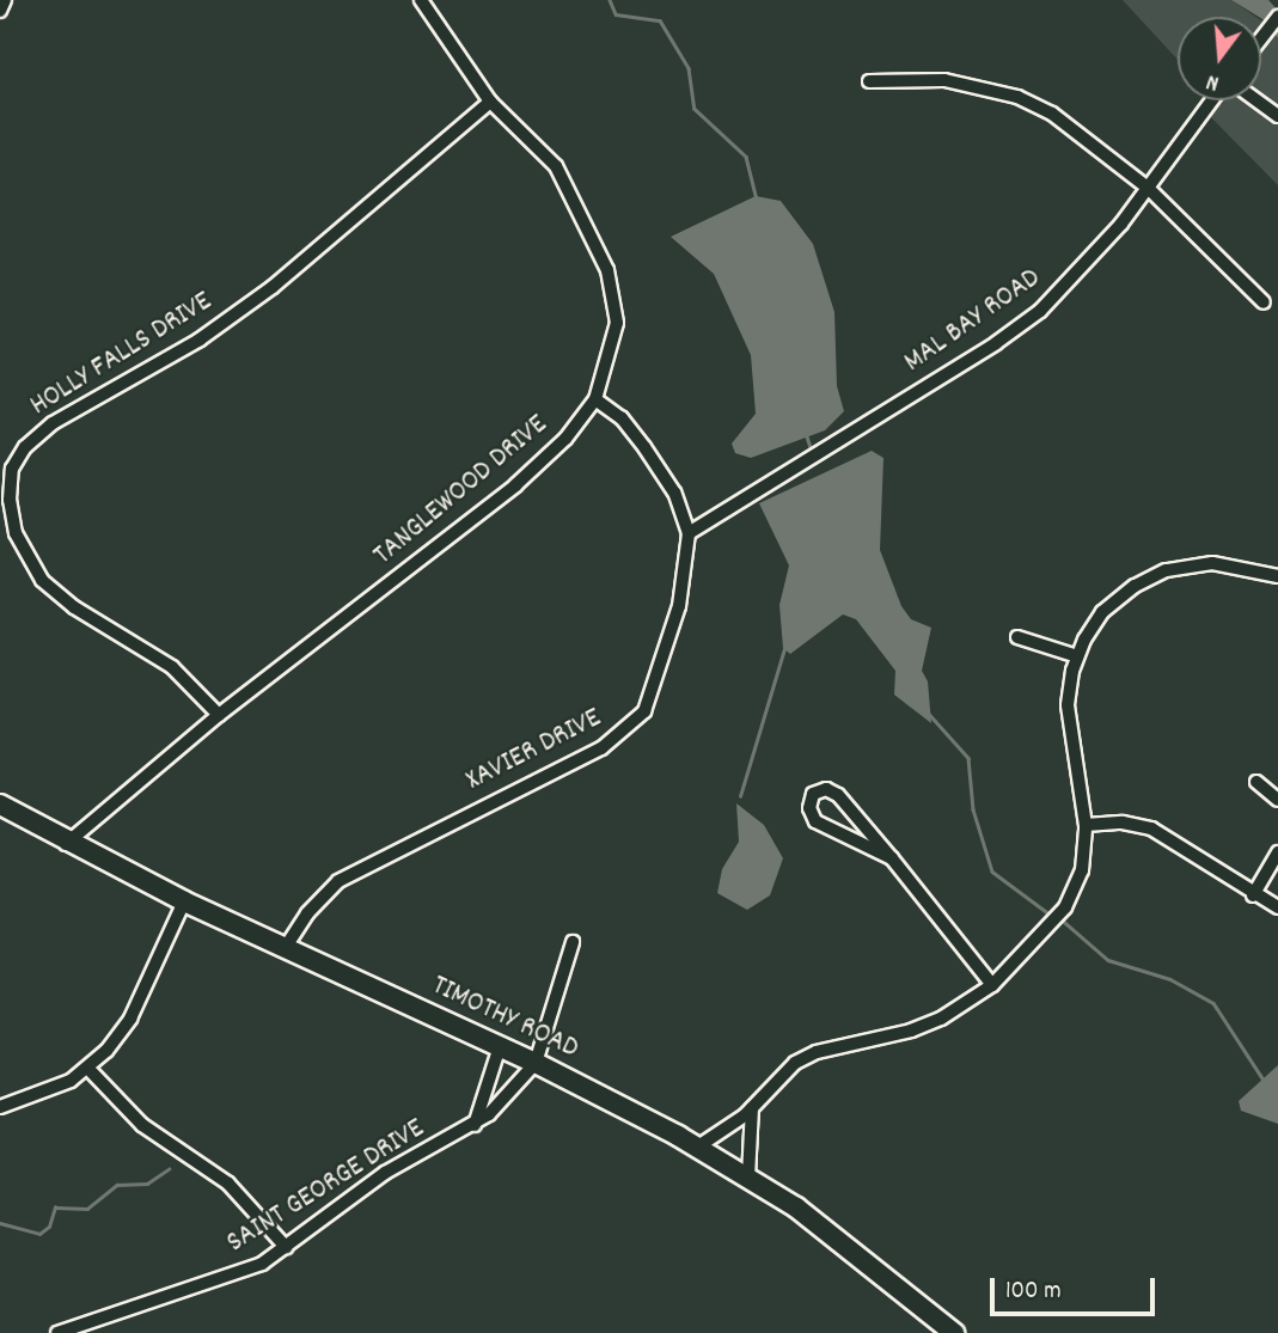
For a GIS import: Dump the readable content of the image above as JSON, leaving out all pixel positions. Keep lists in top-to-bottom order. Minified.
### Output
{"streets":{"main road":["TIMOTHY ROAD"],"street":["MAL BAY ROAD","HOLLY FALLS DRIVE","TANGLEWOOD DRIVE","XAVIER DRIVE","SAINT GEORGE DRIVE"]},"crossings":[["MAL BAY ROAD","XAVIER DRIVE"],["HOLLY FALLS DRIVE","TANGLEWOOD DRIVE"],["TANGLEWOOD DRIVE","XAVIER DRIVE"],["TANGLEWOOD DRIVE","TIMOTHY ROAD"],["XAVIER DRIVE","TIMOTHY ROAD"],["TIMOTHY ROAD","SAINT GEORGE DRIVE"]],"scale_bar":"100 m","north":"bottom"}
